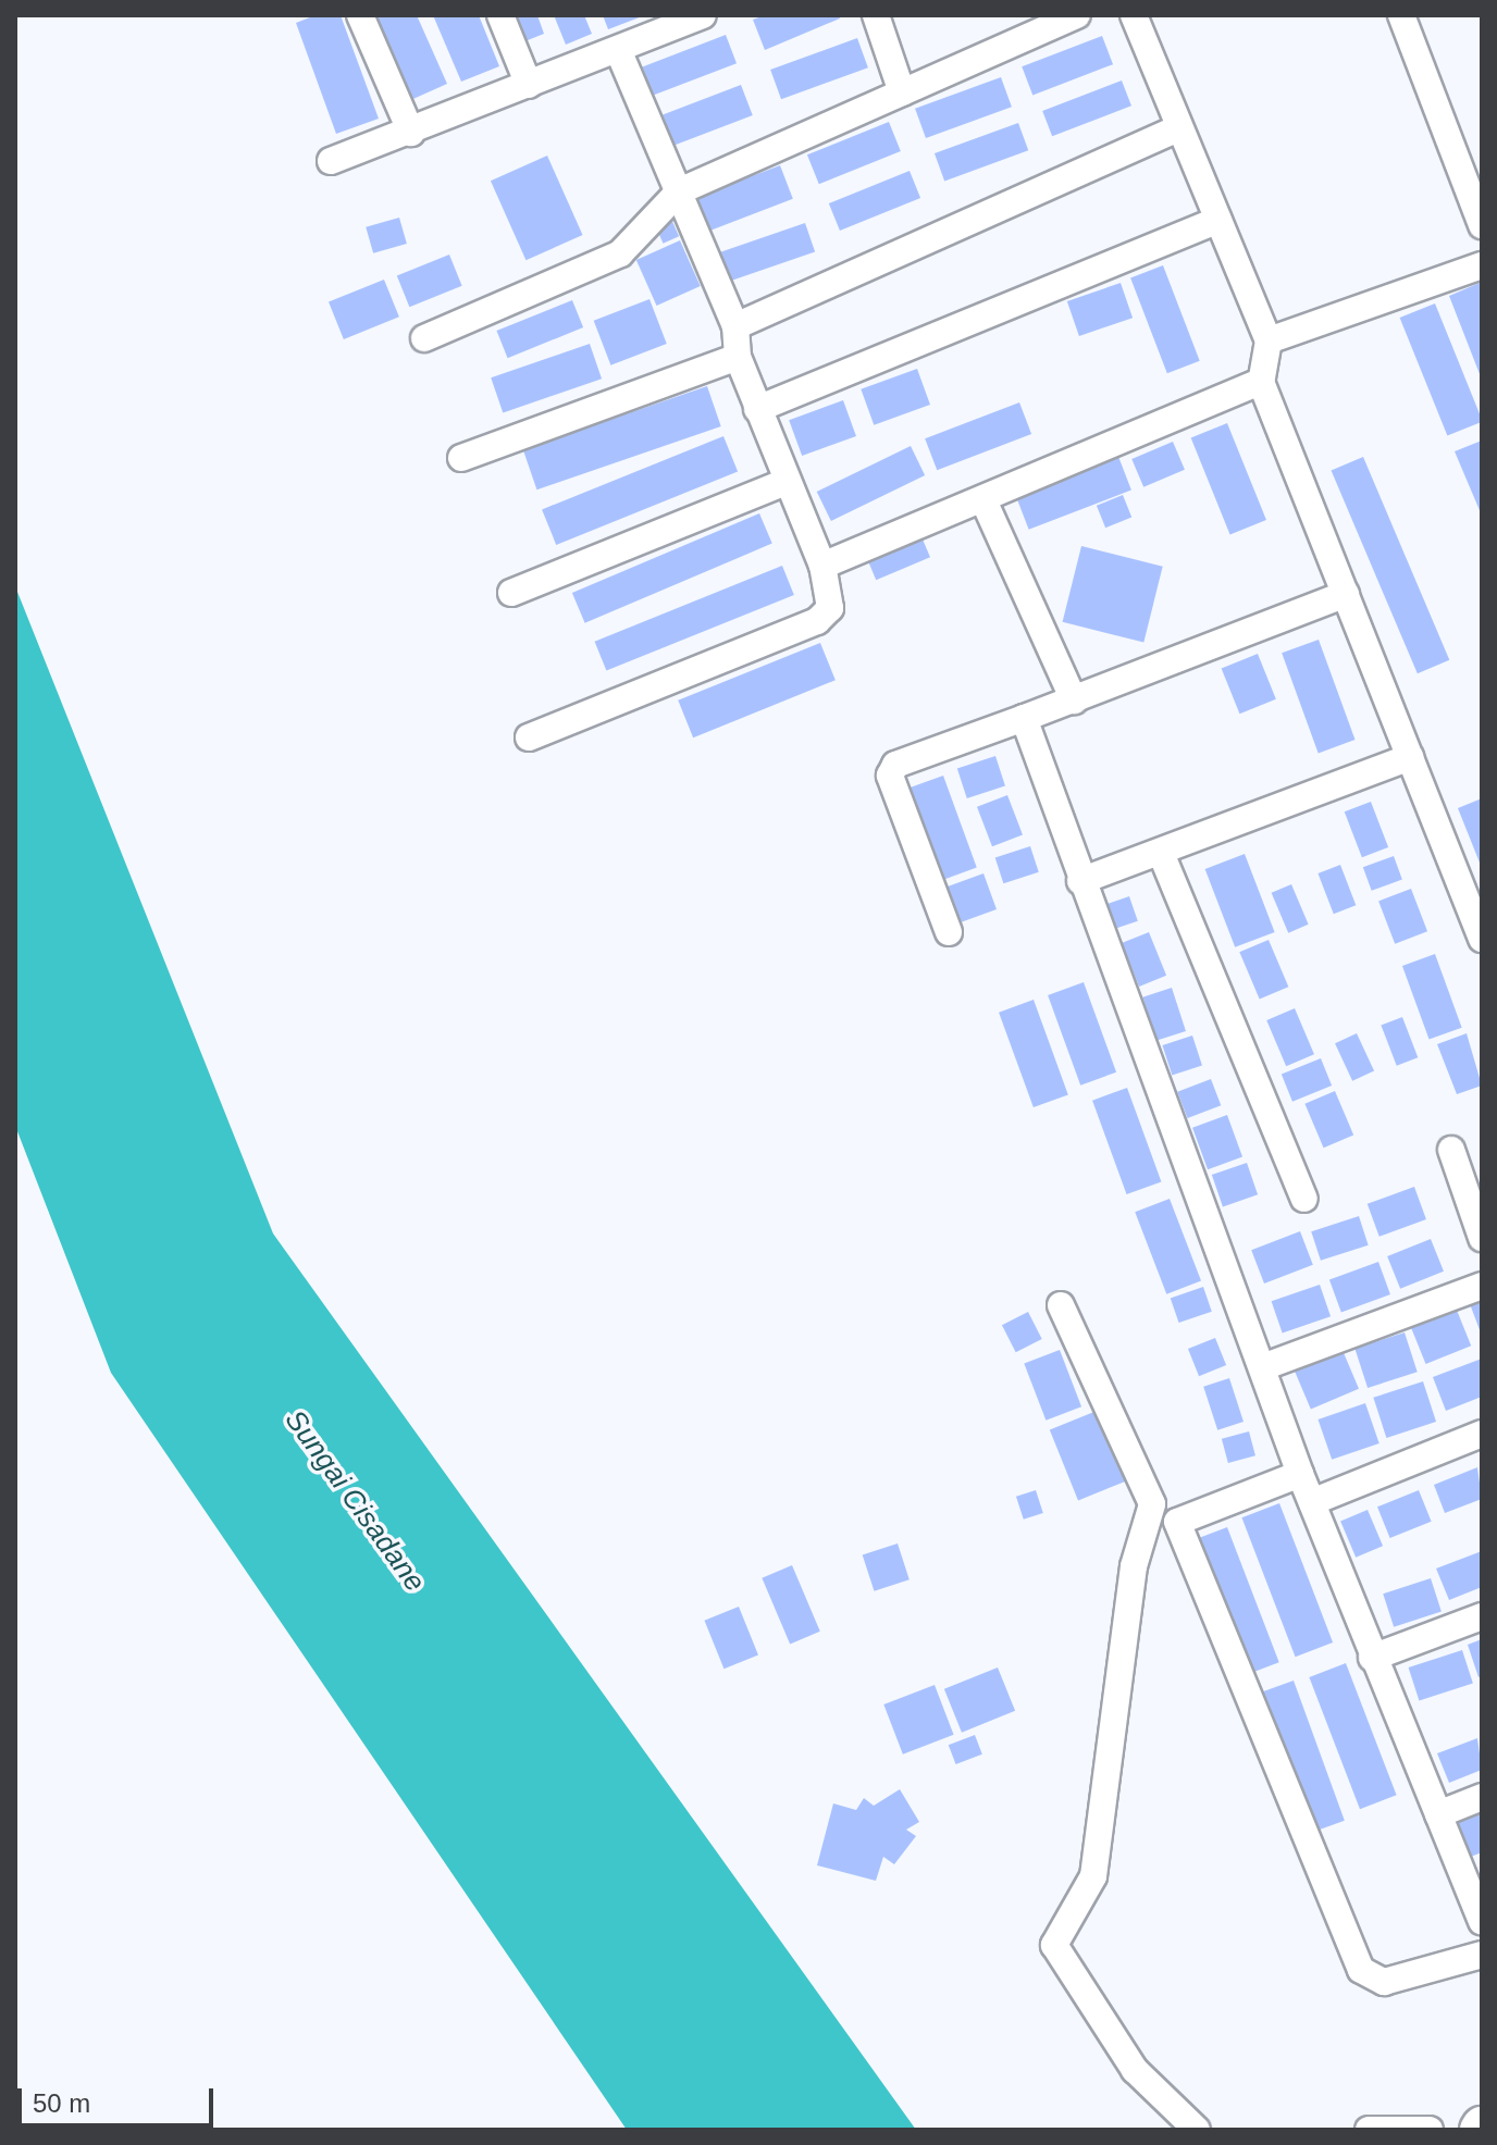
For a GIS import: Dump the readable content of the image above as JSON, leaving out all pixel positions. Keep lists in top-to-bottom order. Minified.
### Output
{"water":["Sungai Cisadane"],"scale_bar":"50 m"}
